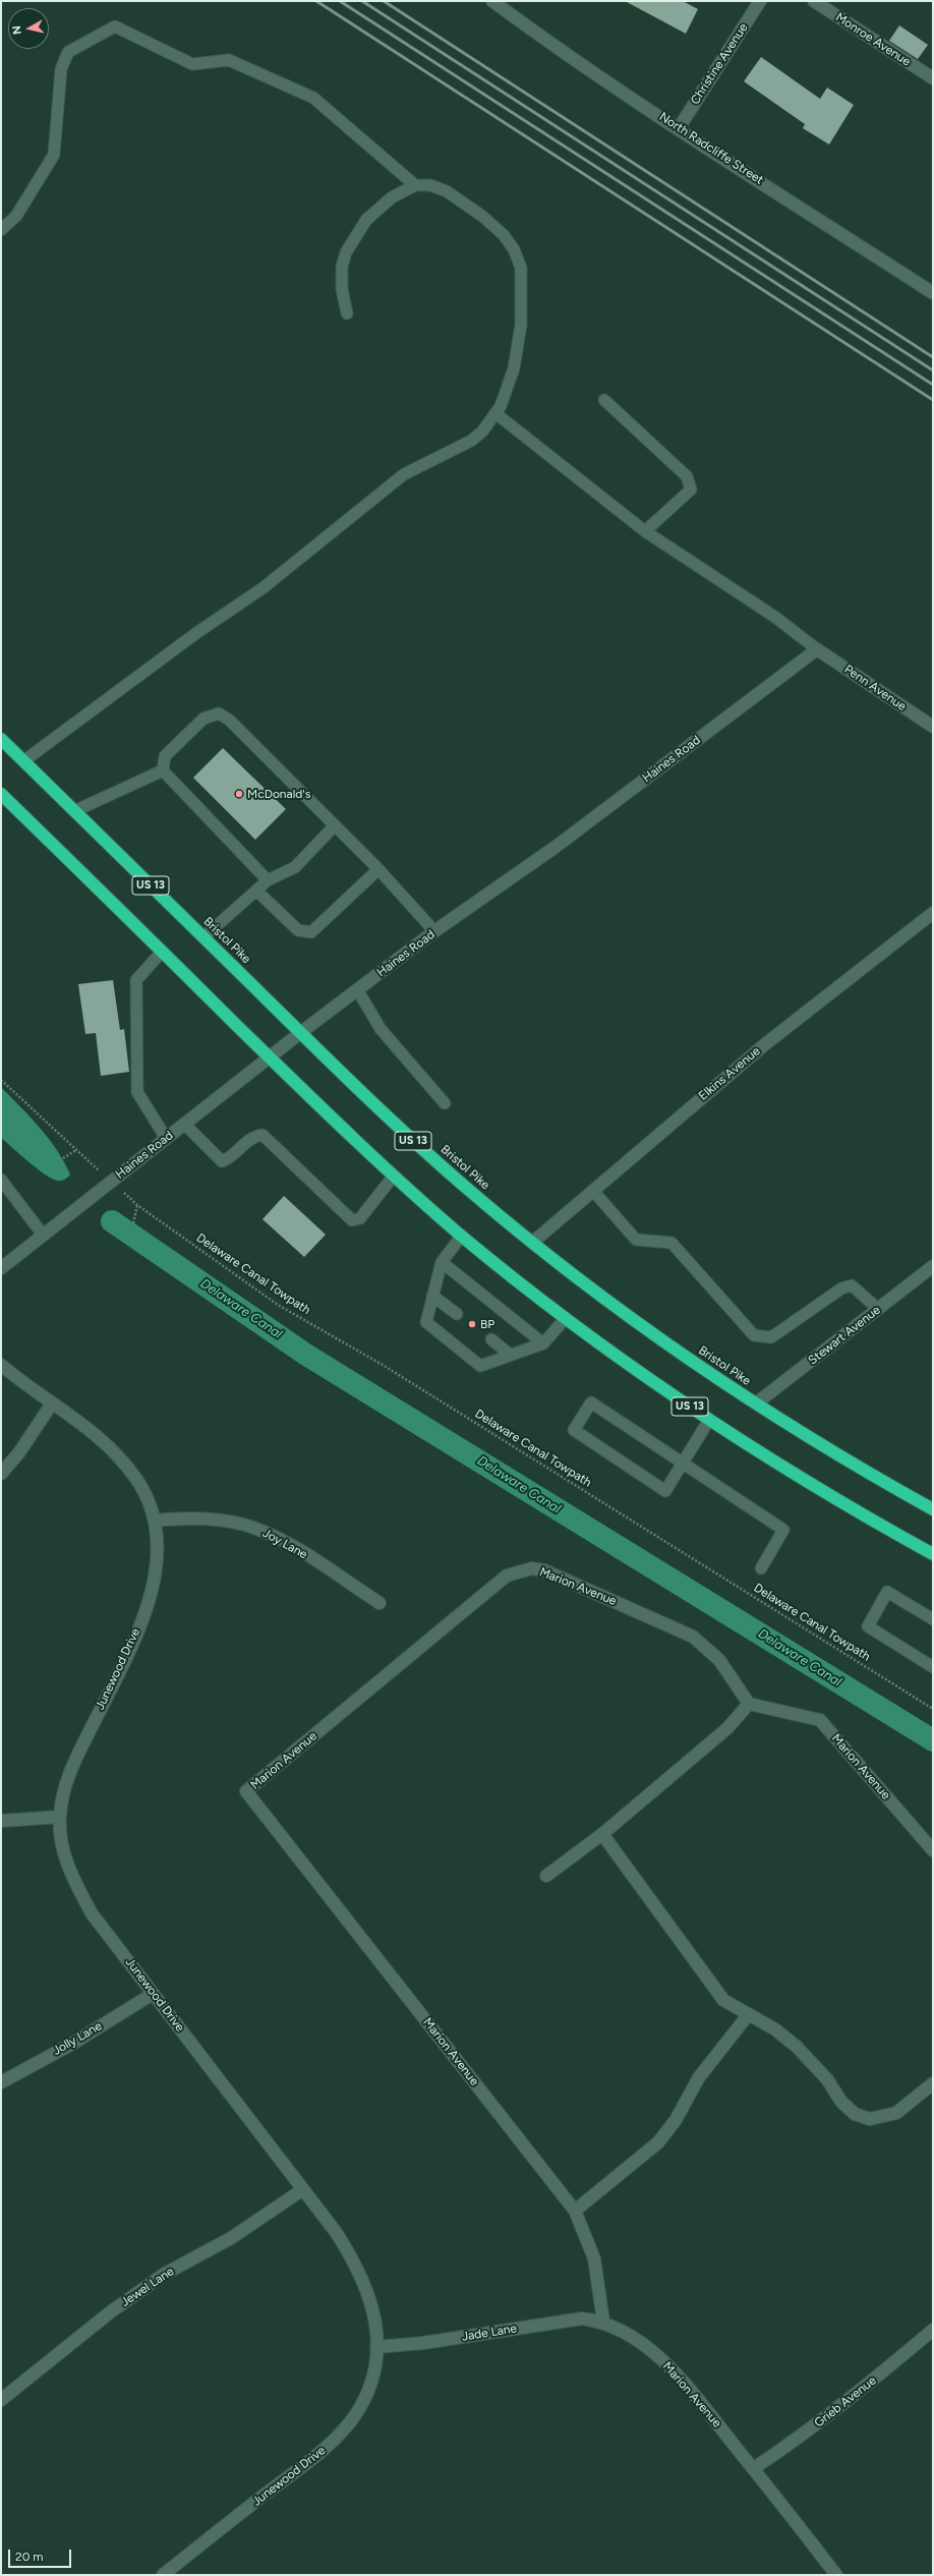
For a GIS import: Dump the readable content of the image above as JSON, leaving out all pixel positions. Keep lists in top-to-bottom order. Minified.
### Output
{"streets":{"highway":["US 13","Bristol Pike"],"street":["Monroe Avenue","Christine Avenue","North Radcliffe Street","Penn Avenue","Haines Road","Elkins Avenue","Stewart Avenue","Joy Lane","Marion Avenue","Junewood Drive","Jolly Lane","Jewel Lane","Jade Lane","Grieb Avenue"],"path":["Delaware Canal Towpath"]},"crossings":[["Christine Avenue","North Radcliffe Street"],["Penn Avenue","Haines Road"],["Haines Road","US 13"],["Haines Road","Bristol Pike"],["Bristol Pike","Elkins Avenue"],["Bristol Pike","Stewart Avenue"],["Joy Lane","Junewood Drive"],["Marion Avenue","Jade Lane"],["Marion Avenue","Grieb Avenue"],["Junewood Drive","Jolly Lane"],["Junewood Drive","Jewel Lane"],["Junewood Drive","Jade Lane"]],"water":["Delaware Canal"],"places":["McDonald's","BP"],"scale_bar":"20 m","north":"left"}
